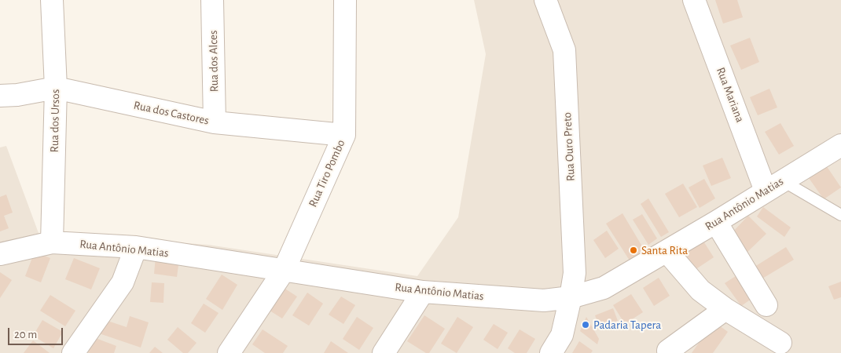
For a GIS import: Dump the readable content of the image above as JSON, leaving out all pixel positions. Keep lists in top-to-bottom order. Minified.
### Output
{"streets":{"street":["Rua dos Alces","Rua Mariana","Rua dos Castores","Rua dos Ursos","Rua Ouro Preto","Rua Tiro Pombo","Rua Antônio Matias"]},"crossings":[["Rua dos Alces","Rua dos Castores"],["Rua Mariana","Rua Antônio Matias"],["Rua dos Castores","Rua dos Ursos"],["Rua dos Castores","Rua Tiro Pombo"],["Rua dos Ursos","Rua Antônio Matias"],["Rua Ouro Preto","Rua Antônio Matias"],["Rua Tiro Pombo","Rua Antônio Matias"]],"places":["Santa Rita","Padaria Tapera"],"scale_bar":"20 m"}
